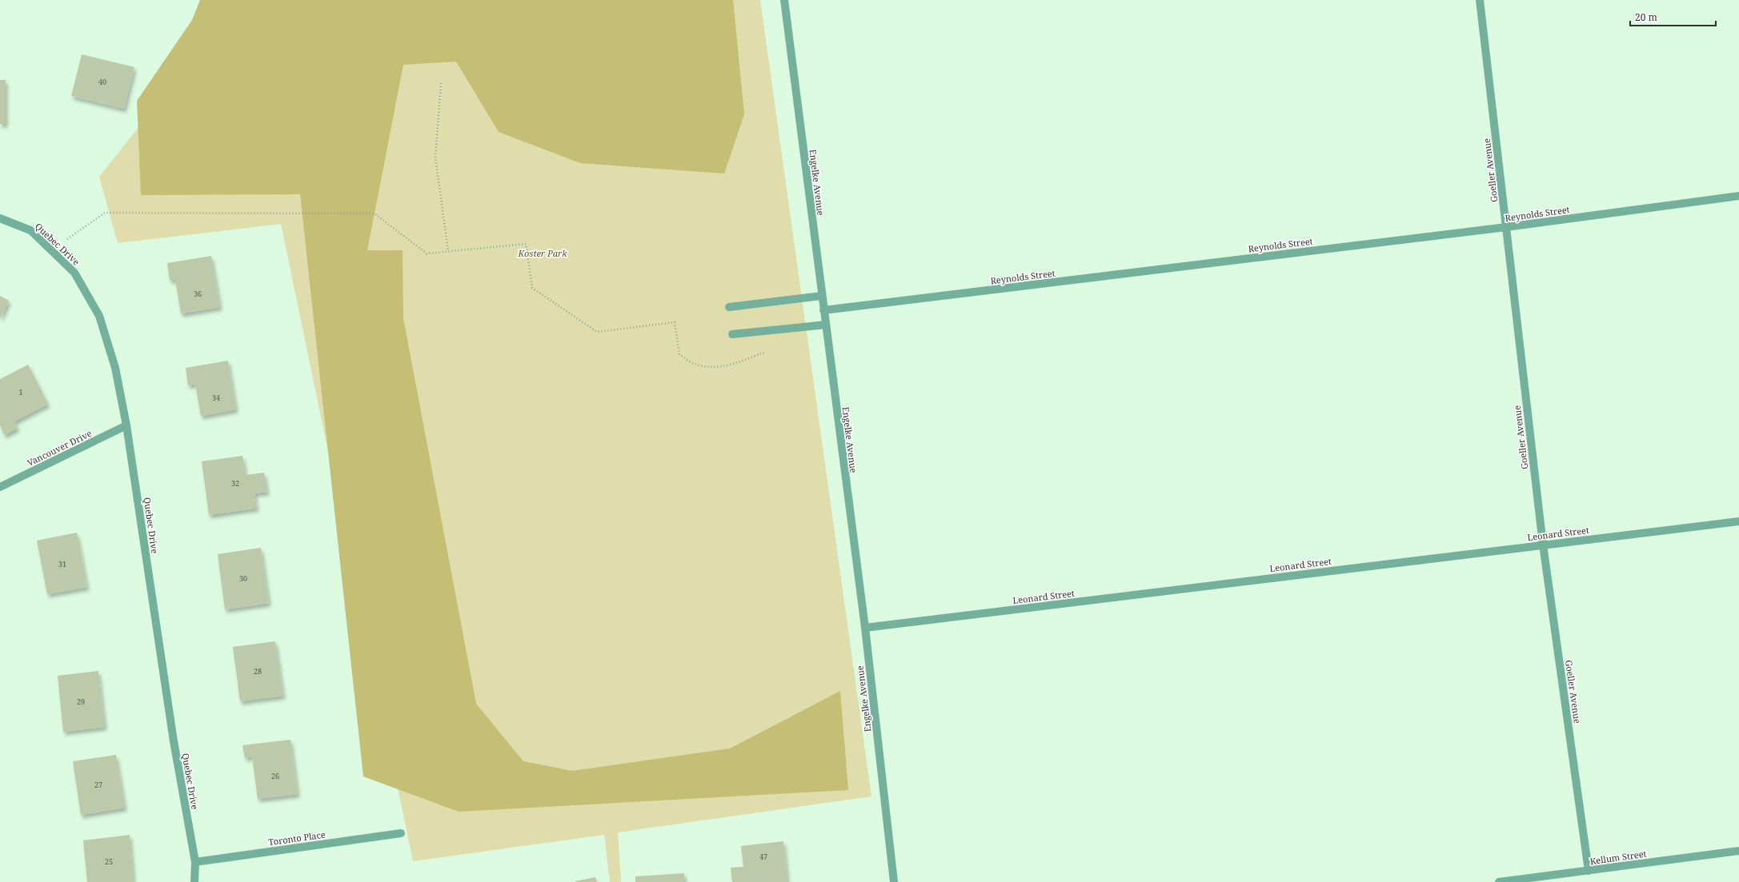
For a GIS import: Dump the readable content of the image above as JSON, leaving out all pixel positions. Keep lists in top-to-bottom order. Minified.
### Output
{"streets":{"street":["Goeller Avenue","Engelke Avenue","Reynolds Street","Quebec Drive","Vancouver Drive","Leonard Street","Toronto Place","Kellum Street"]},"crossings":[["Goeller Avenue","Reynolds Street"],["Goeller Avenue","Leonard Street"],["Goeller Avenue","Kellum Street"],["Engelke Avenue","Reynolds Street"],["Engelke Avenue","Leonard Street"],["Quebec Drive","Vancouver Drive"],["Quebec Drive","Toronto Place"]],"parks":["Koster Park"],"house_numbers":["40","36","1","34","32","31","30","28","29","26","27","47","25"],"scale_bar":"20 m"}
